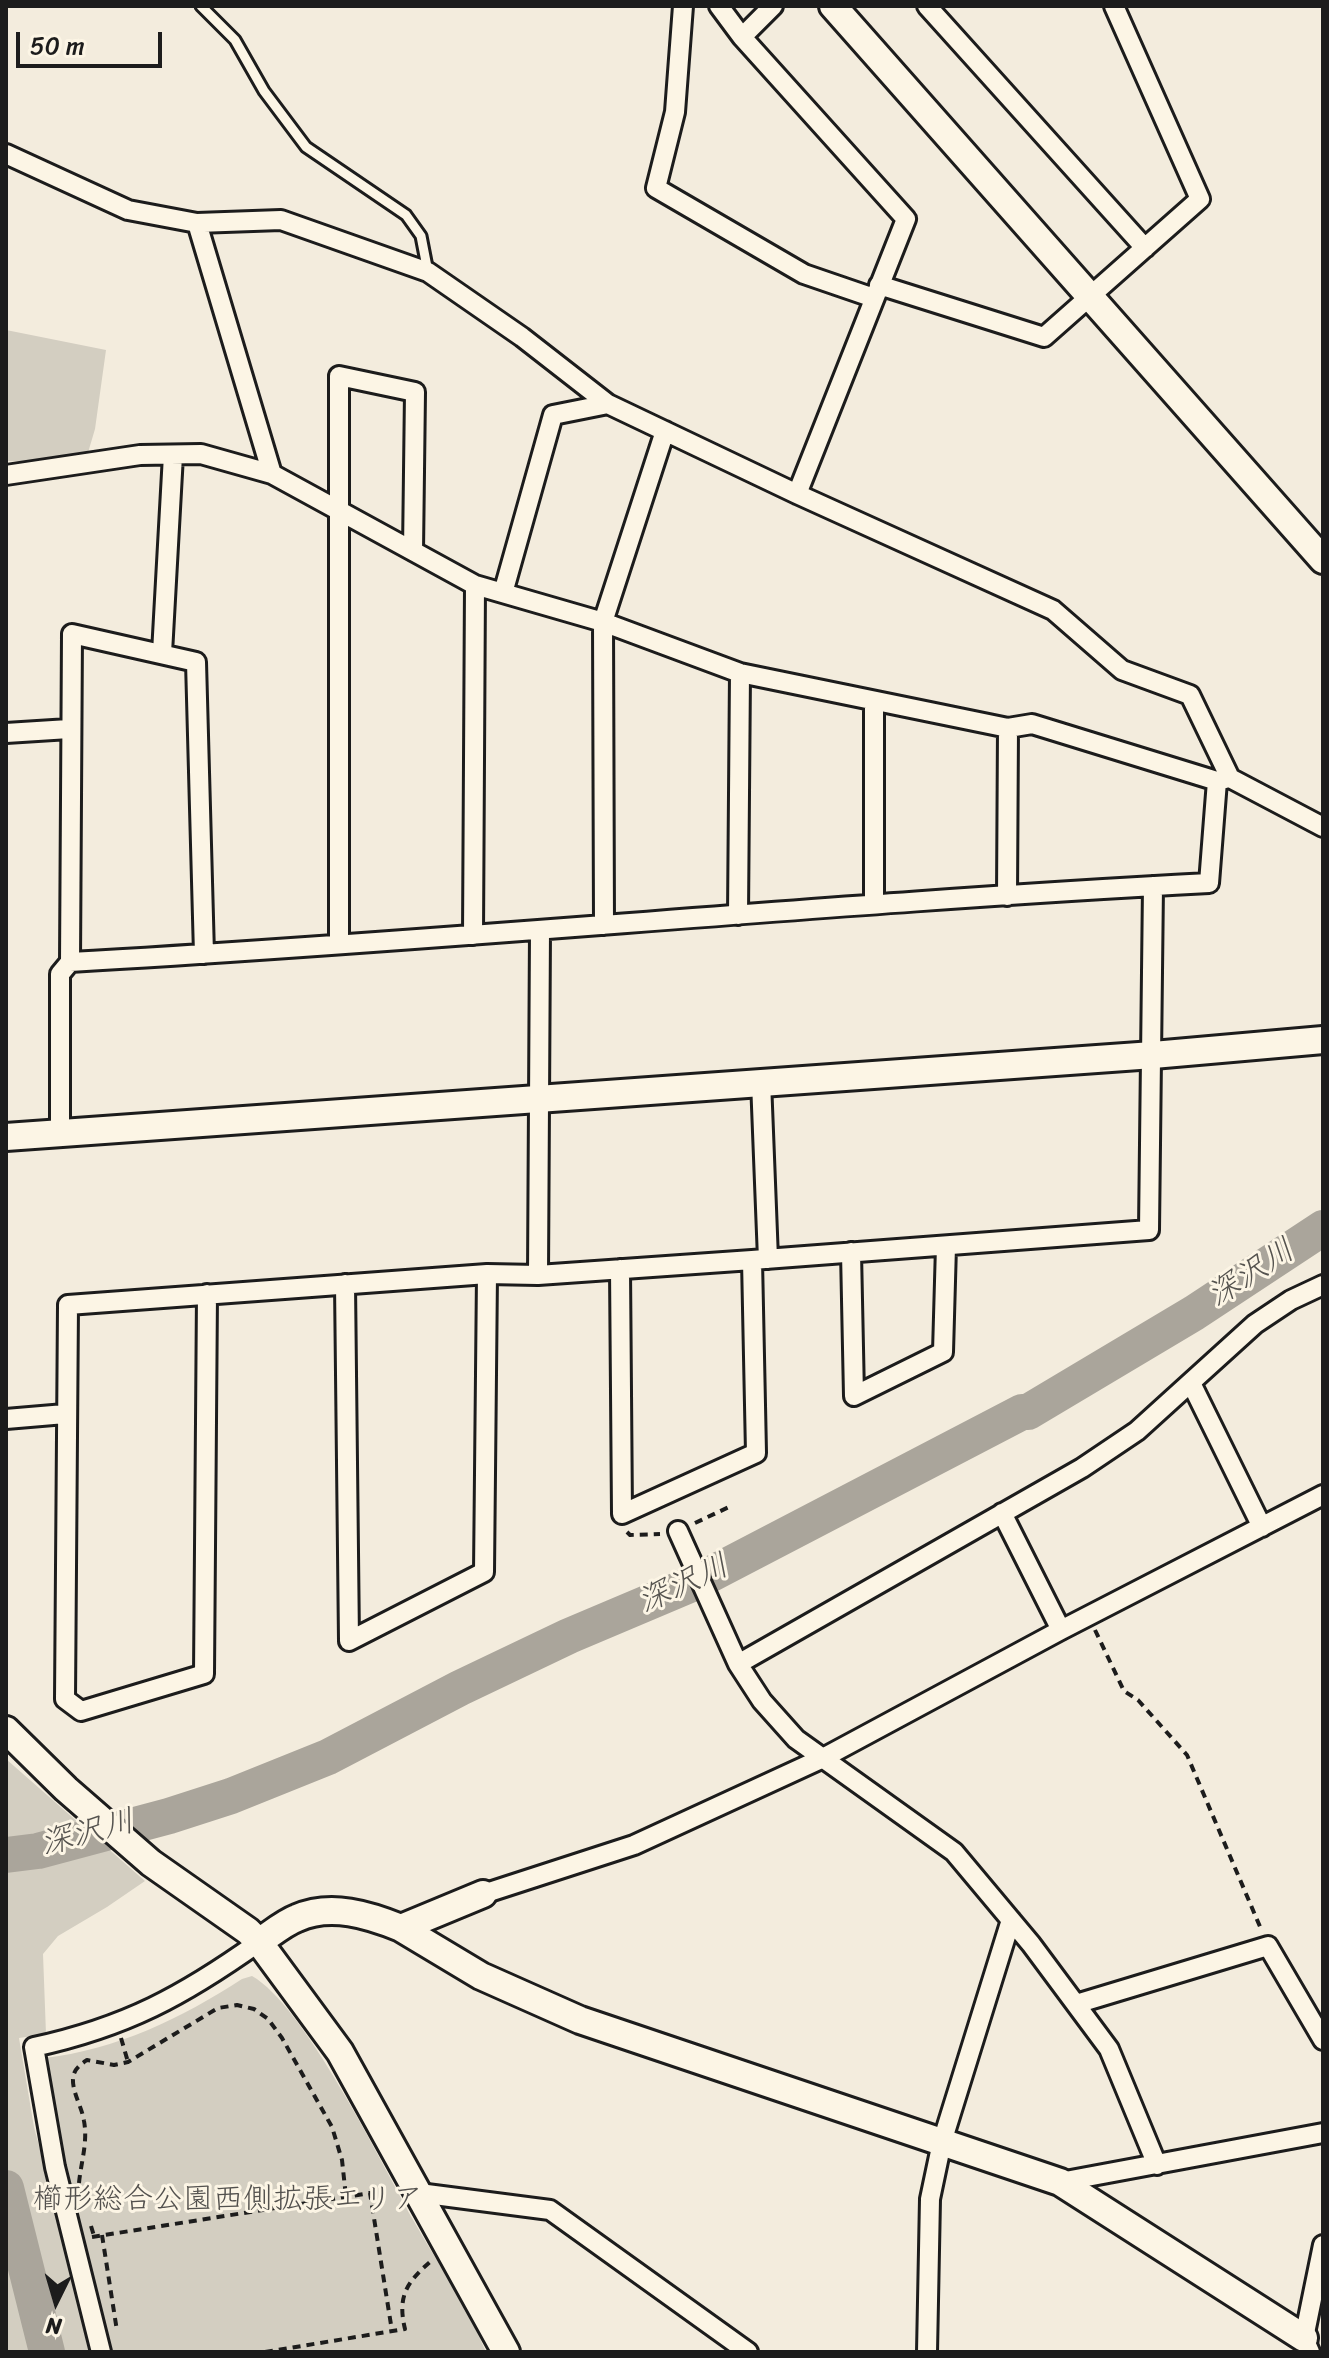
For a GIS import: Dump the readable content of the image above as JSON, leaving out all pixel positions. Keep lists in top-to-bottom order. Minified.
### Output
{"water":["深沢川"],"parks":["櫛形総合公園西側拡張エリア"],"scale_bar":"50 m","north":"bottom"}
